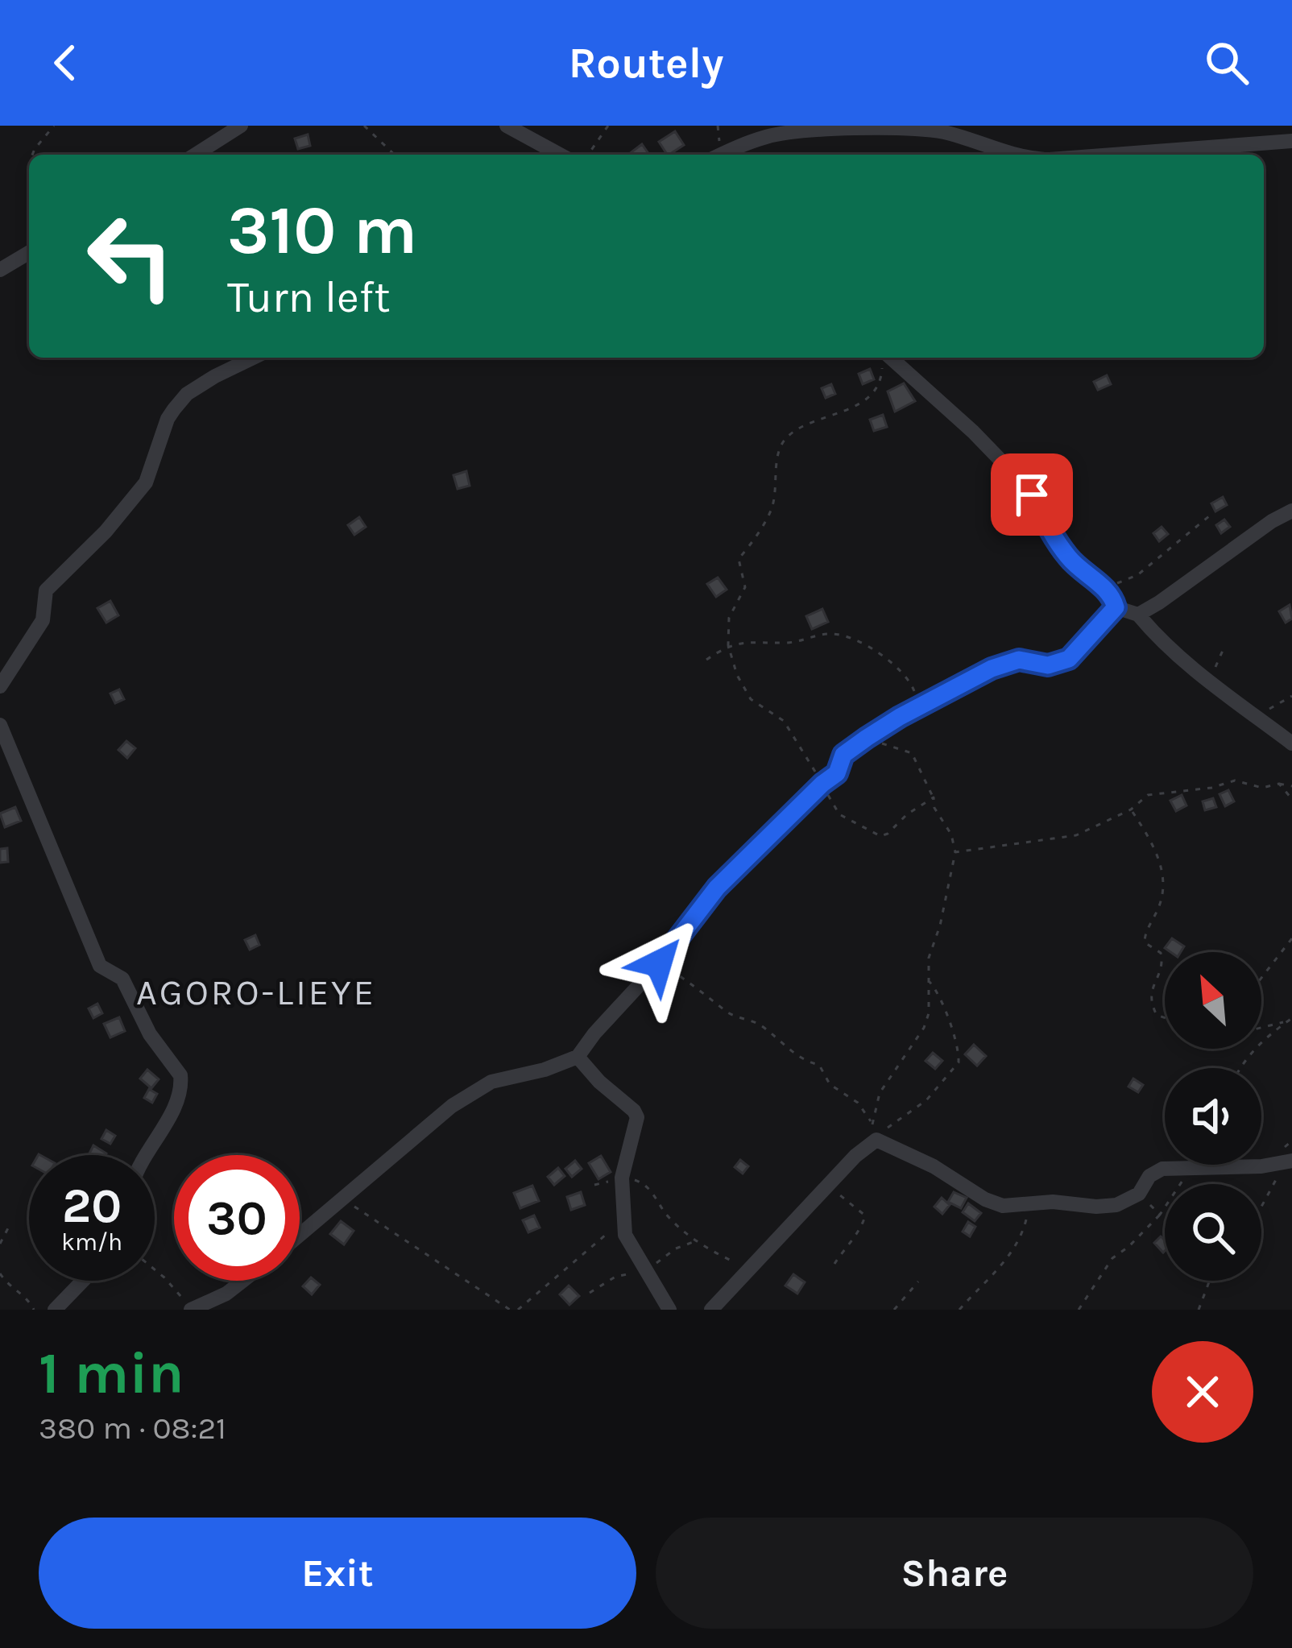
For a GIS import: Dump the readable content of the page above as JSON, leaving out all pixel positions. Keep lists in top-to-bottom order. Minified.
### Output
{"districts":["AGORO-LIEYE"],"north":"top left","page":{"header":"Routely","turn":["310 m","Turn left"],"speed":"20 km/h","limit":"30","heading":["1 min","380 m · 08:21"],"buttons":["Exit","Share"]}}
